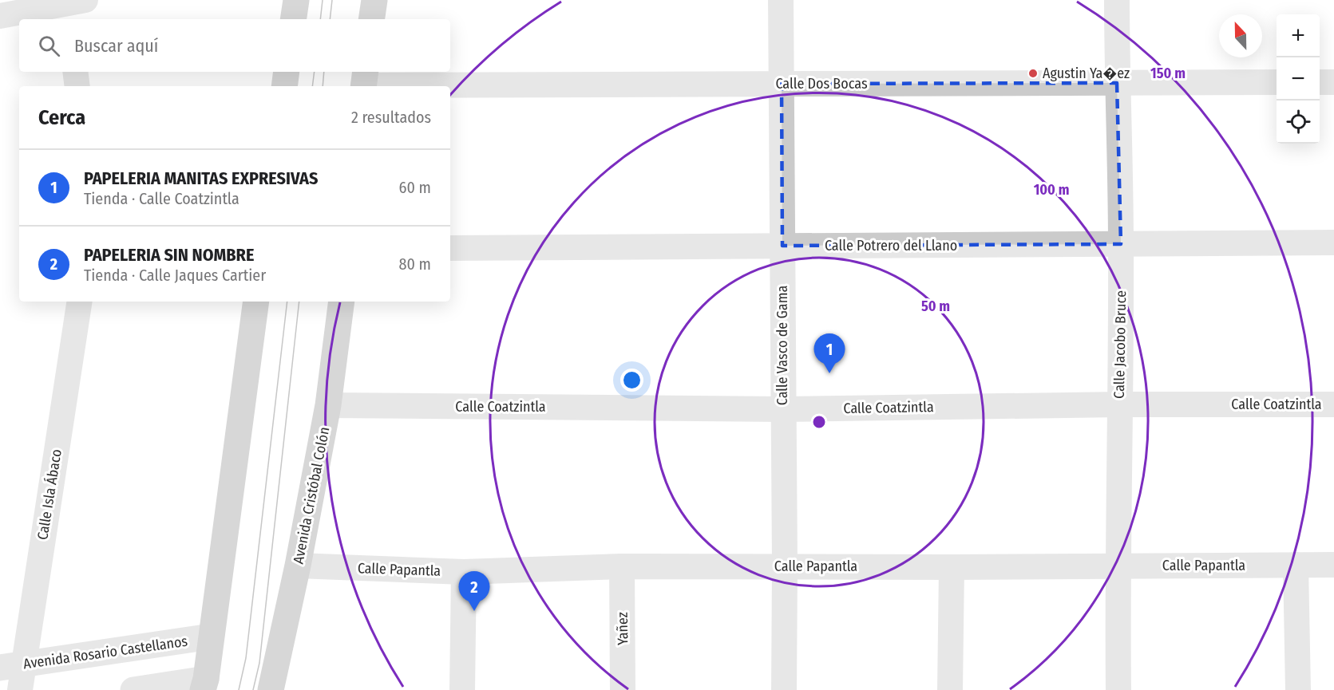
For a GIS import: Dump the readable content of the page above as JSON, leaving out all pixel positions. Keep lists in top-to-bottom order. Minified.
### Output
{"streets":{"main road":["Avenida Cristóbal Colón"],"street":["Calle Dos Bocas","Calle Potrero del Llano","Calle Jacobo Bruce","Calle Vasco de Gama","Calle Coatzintla","Calle Isla Ábaco","Calle Papantla","Yañez","Avenida Rosario Castellanos"]},"crossings":[["Calle Dos Bocas","Calle Jacobo Bruce"],["Calle Dos Bocas","Calle Vasco de Gama"],["Calle Potrero del Llano","Calle Jacobo Bruce"],["Calle Potrero del Llano","Calle Vasco de Gama"],["Calle Jacobo Bruce","Calle Coatzintla"],["Calle Jacobo Bruce","Calle Papantla"],["Calle Vasco de Gama","Calle Coatzintla"],["Calle Vasco de Gama","Calle Papantla"],["Calle Coatzintla","Avenida Cristóbal Colón"],["Calle Isla Ábaco","Avenida Rosario Castellanos"],["Avenida Cristóbal Colón","Calle Papantla"],["Calle Papantla","Yañez"]],"places":["Agustin Ya�ez"],"north":"top","page":{"map_buttons":["+","−"],"search":"Buscar aquí","heading":["Cerca","2 resultados"],"list":[{"mark":"1","name":"PAPELERIA MANITAS EXPRESIVAS","note":"Tienda · Calle Coatzintla","value":"60 m"},{"mark":"2","name":"PAPELERIA SIN NOMBRE","note":"Tienda · Calle Jaques Cartier","value":"80 m"}],"pins":["1","2"]},"rings":["150 m","100 m","50 m"]}
